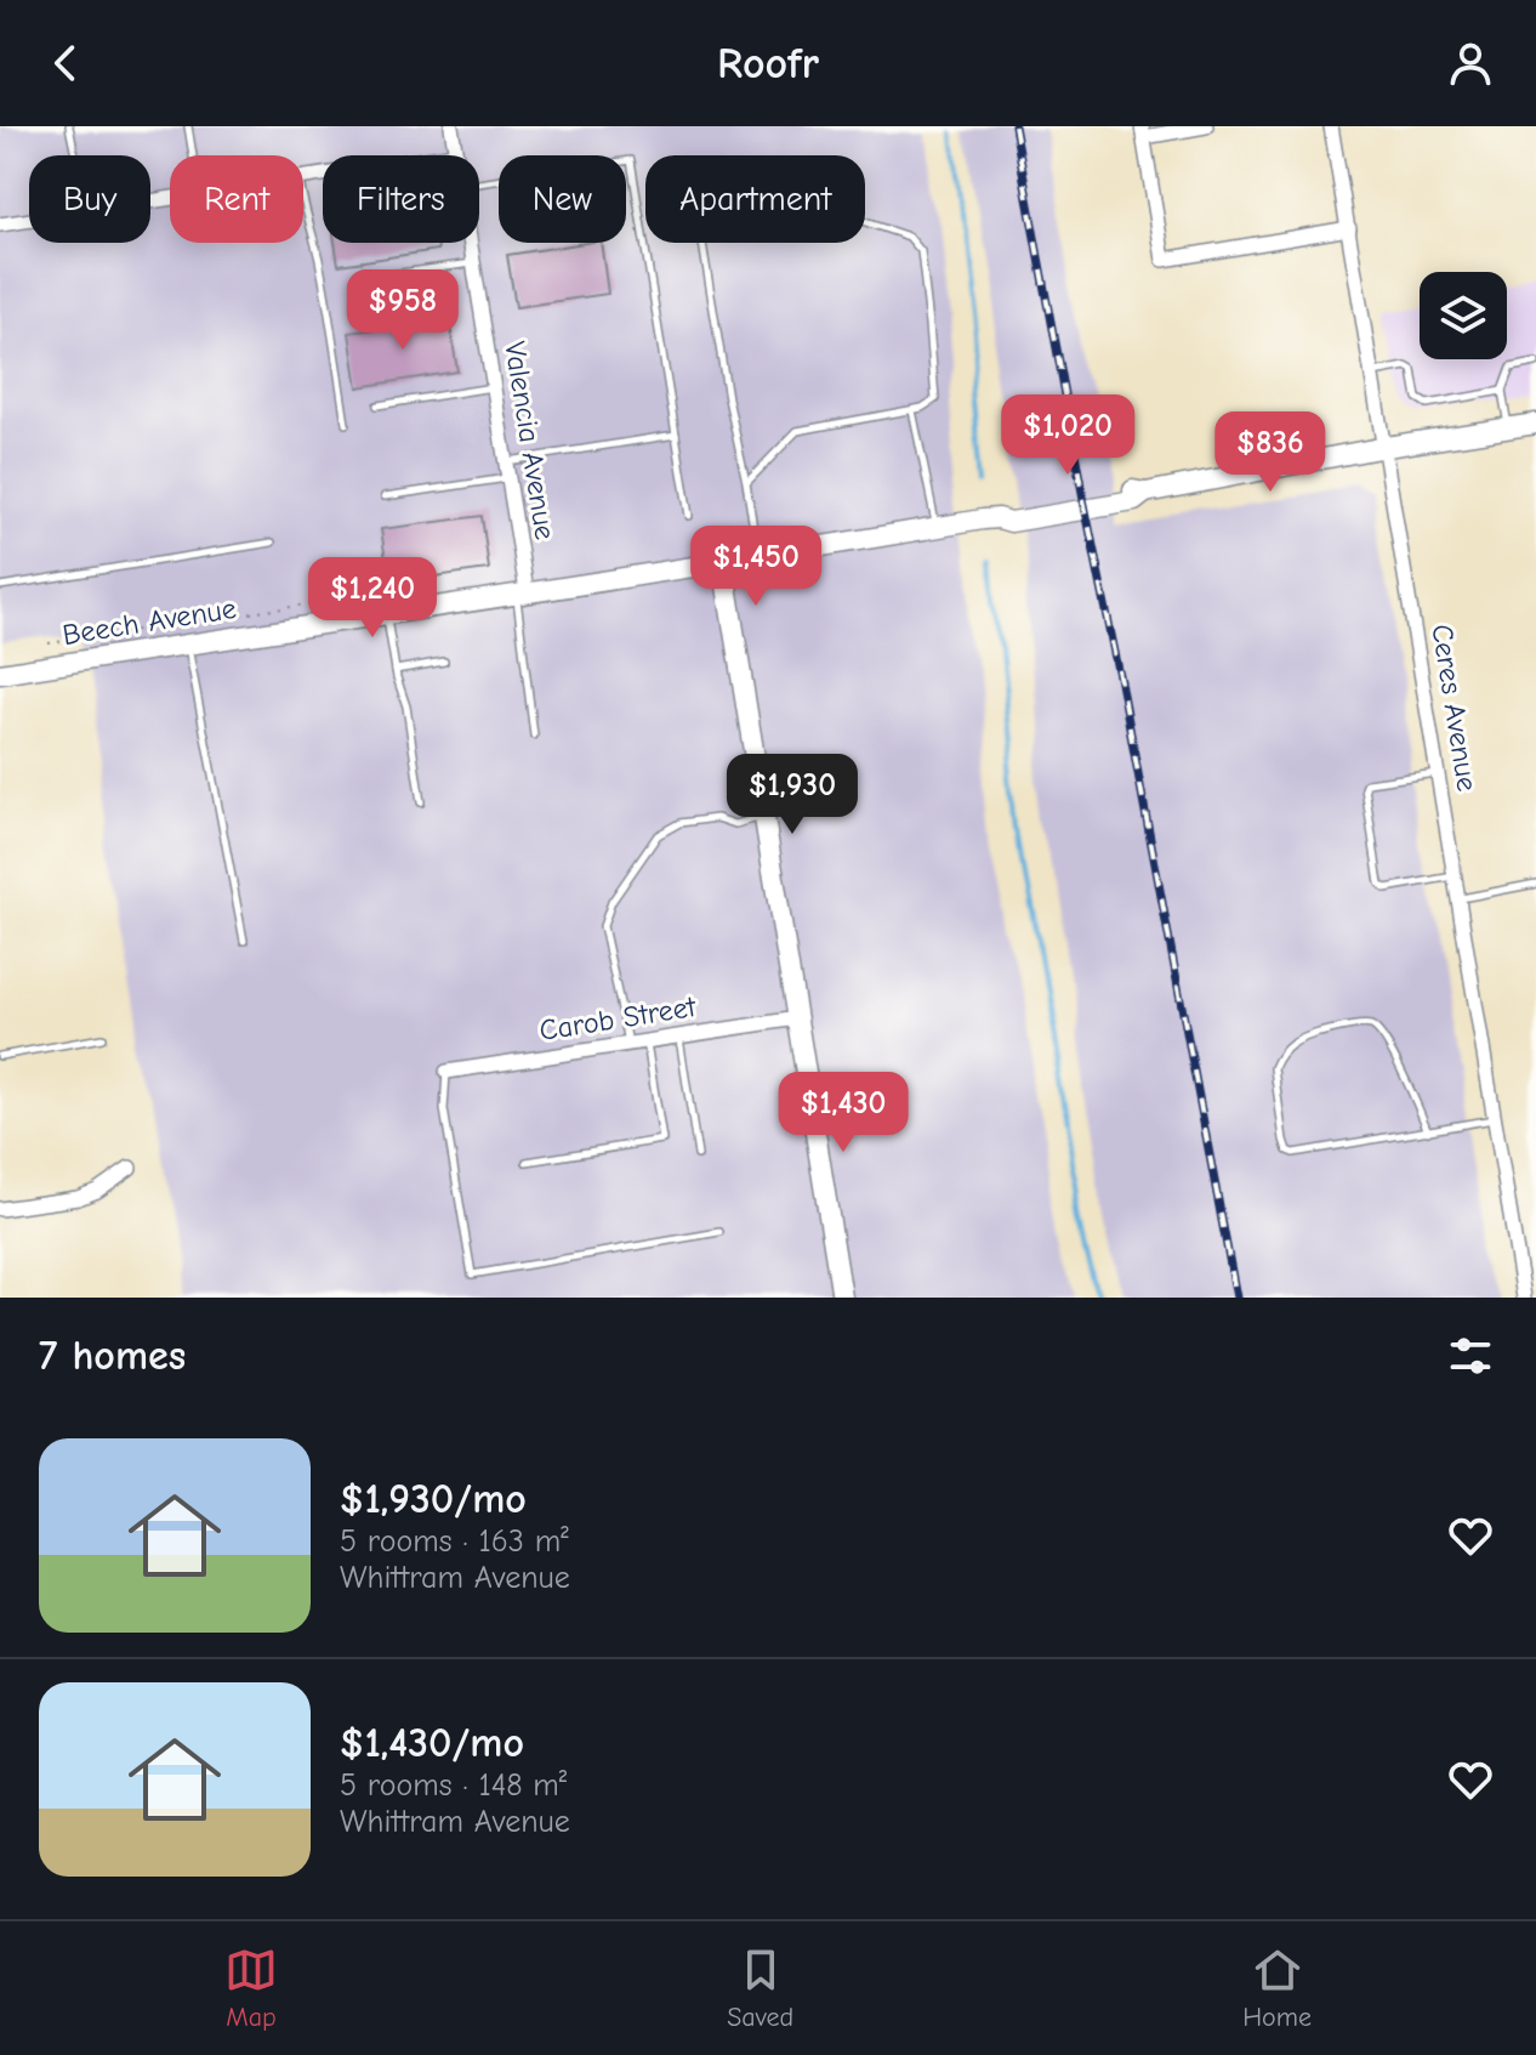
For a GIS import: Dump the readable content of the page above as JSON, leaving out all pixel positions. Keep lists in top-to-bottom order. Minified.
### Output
{"streets":{"main road":["Beech Avenue"],"street":["Valencia Avenue","Ceres Avenue","Carob Street"]},"crossings":[["Valencia Avenue","Beech Avenue"],["Beech Avenue","Ceres Avenue"]],"page":{"header":"Roofr","chip":["Buy","Rent","Filters","New","Apartment"],"price":["$958","$1,020","$836","$1,450","$1,240","$1,930","$1,430"],"heading":"7 homes","list":[{"name":"$1,930/mo","note":"5 rooms · 163 m² · Whittram Avenue"},{"name":"$1,430/mo","note":"5 rooms · 148 m² · Whittram Avenue"}],"tabs":["Map","Saved","Home"]}}
